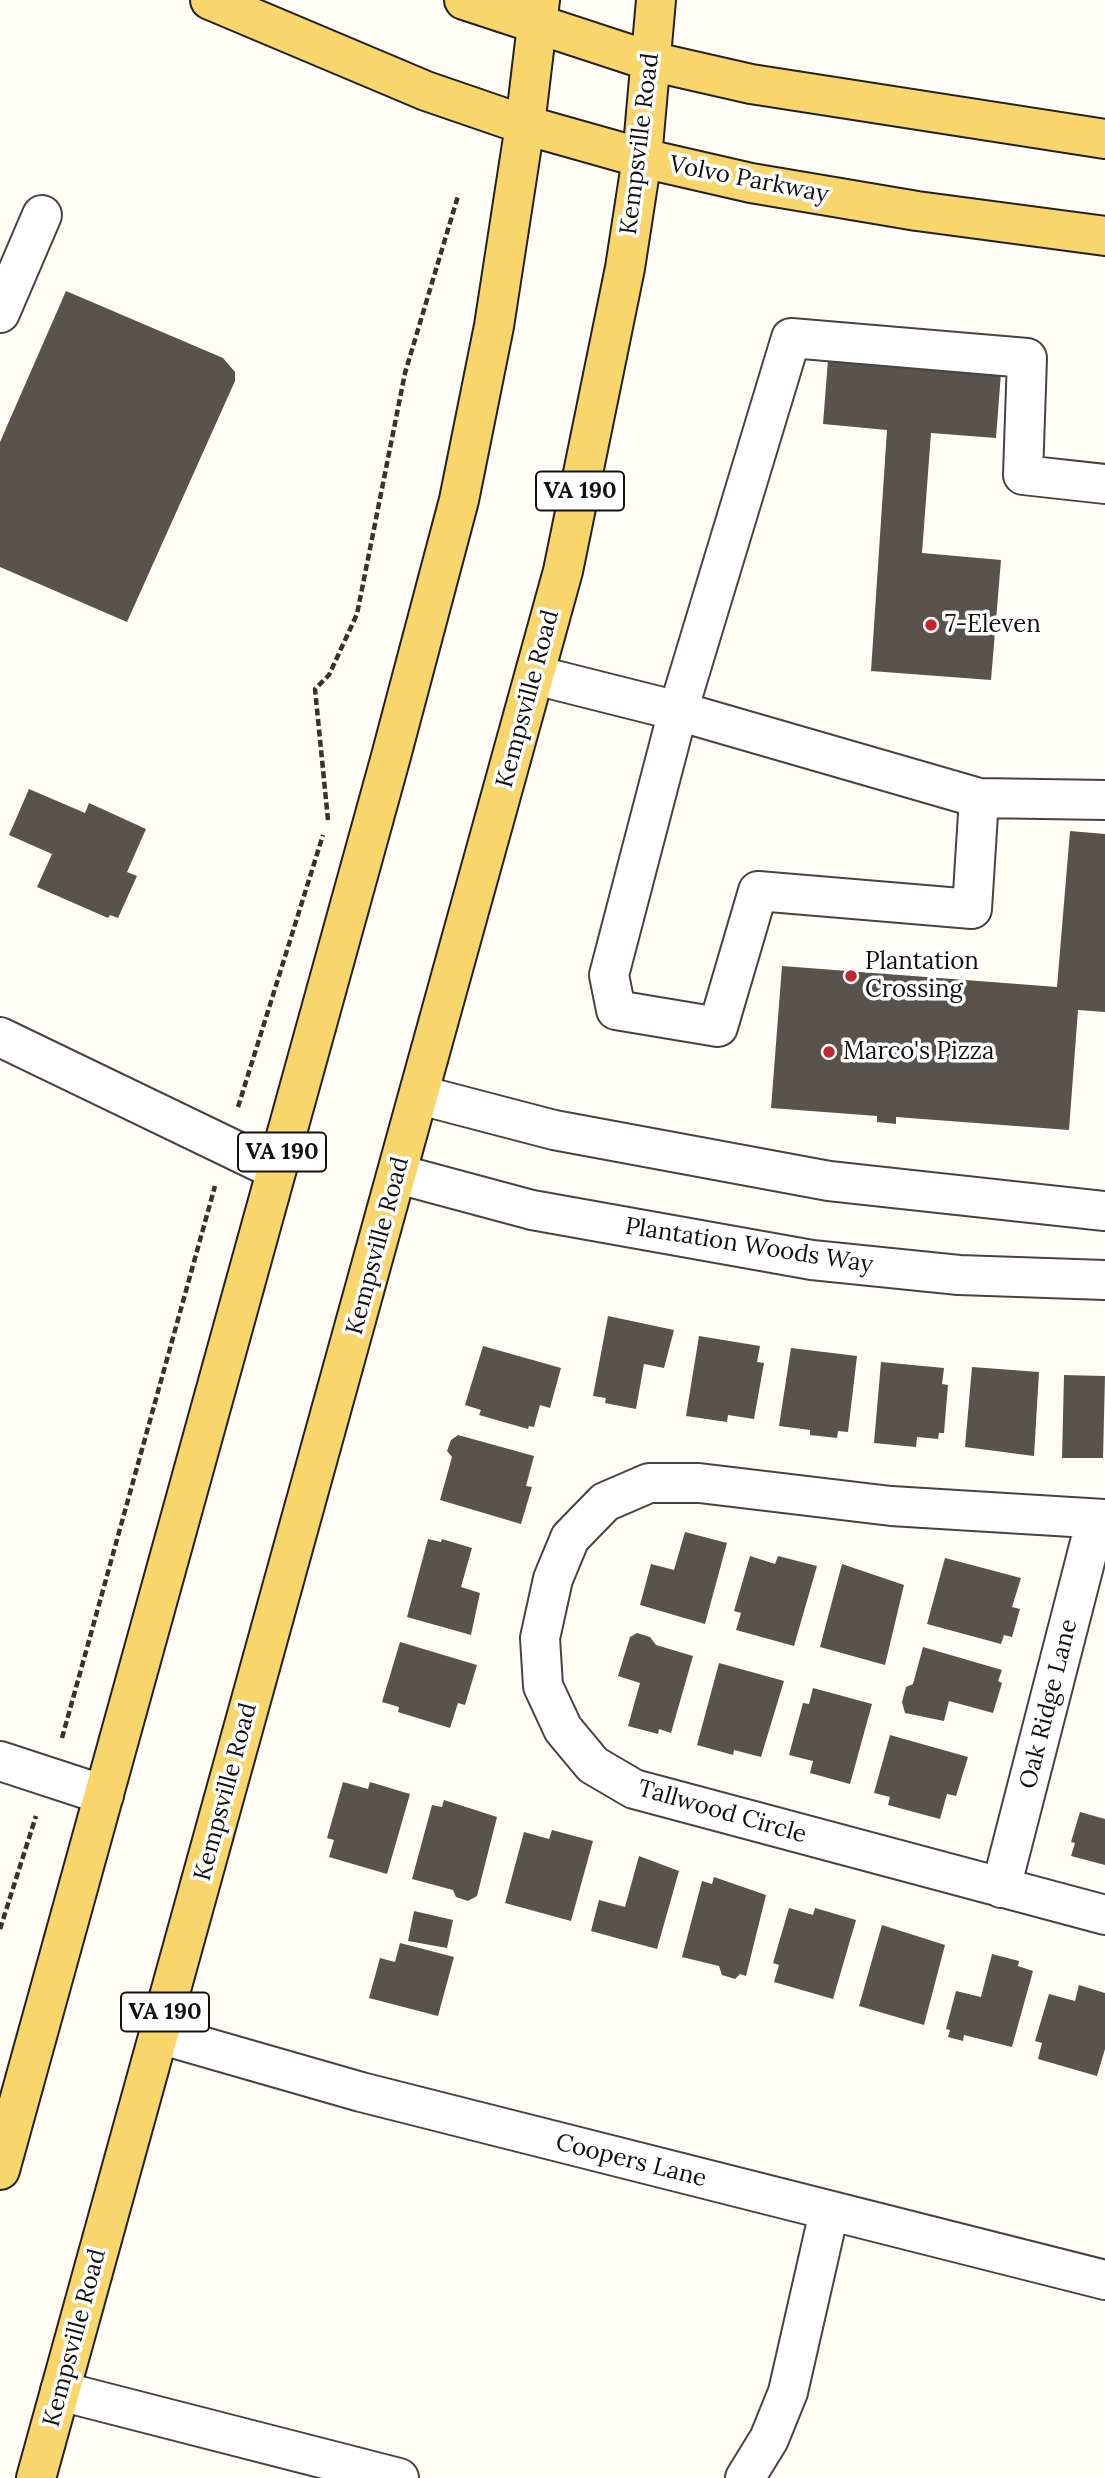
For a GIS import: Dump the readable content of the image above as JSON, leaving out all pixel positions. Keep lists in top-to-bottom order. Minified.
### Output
{"streets":{"main road":["Kempsville Road","Volvo Parkway","VA 190"],"street":["Plantation Woods Way","Oak Ridge Lane","Tallwood Circle","Coopers Lane"]},"crossings":[["Kempsville Road","Volvo Parkway"],["Kempsville Road","Plantation Woods Way"],["Kempsville Road","Coopers Lane"],["Volvo Parkway","VA 190"],["Oak Ridge Lane","Tallwood Circle"]],"places":["7-Eleven","Plantation Crossing","Marco's Pizza"]}
